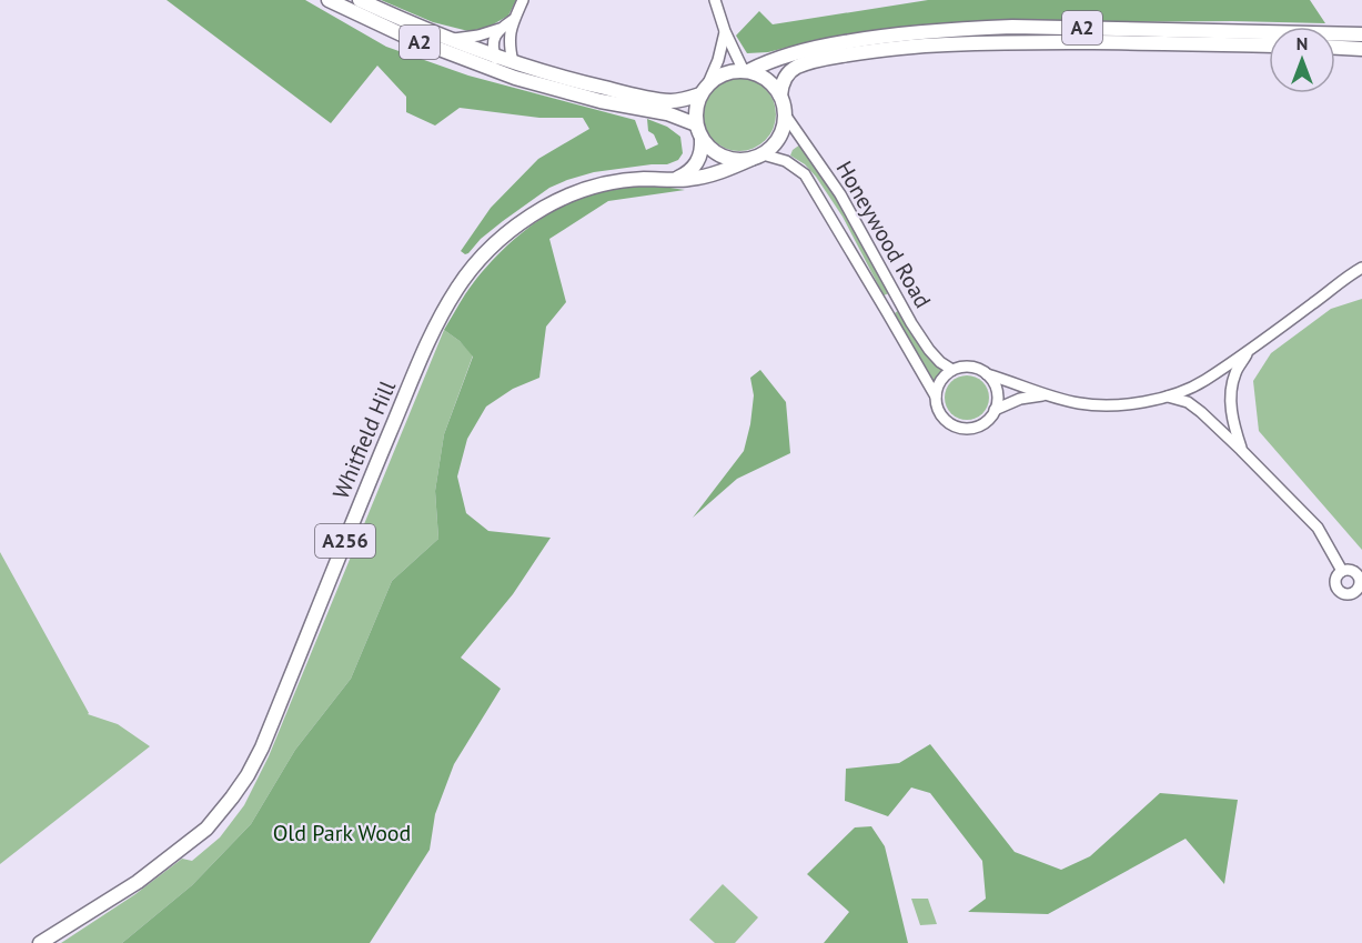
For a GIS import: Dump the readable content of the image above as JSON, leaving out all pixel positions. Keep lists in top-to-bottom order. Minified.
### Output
{"streets":{"main road":["A2","Whitfield Hill","A256"],"street":["Honeywood Road"]},"crossings":[["A2","Honeywood Road"],["A2","Whitfield Hill"],["Honeywood Road","Whitfield Hill"]],"parks":["Old Park Wood"],"north":"top"}
